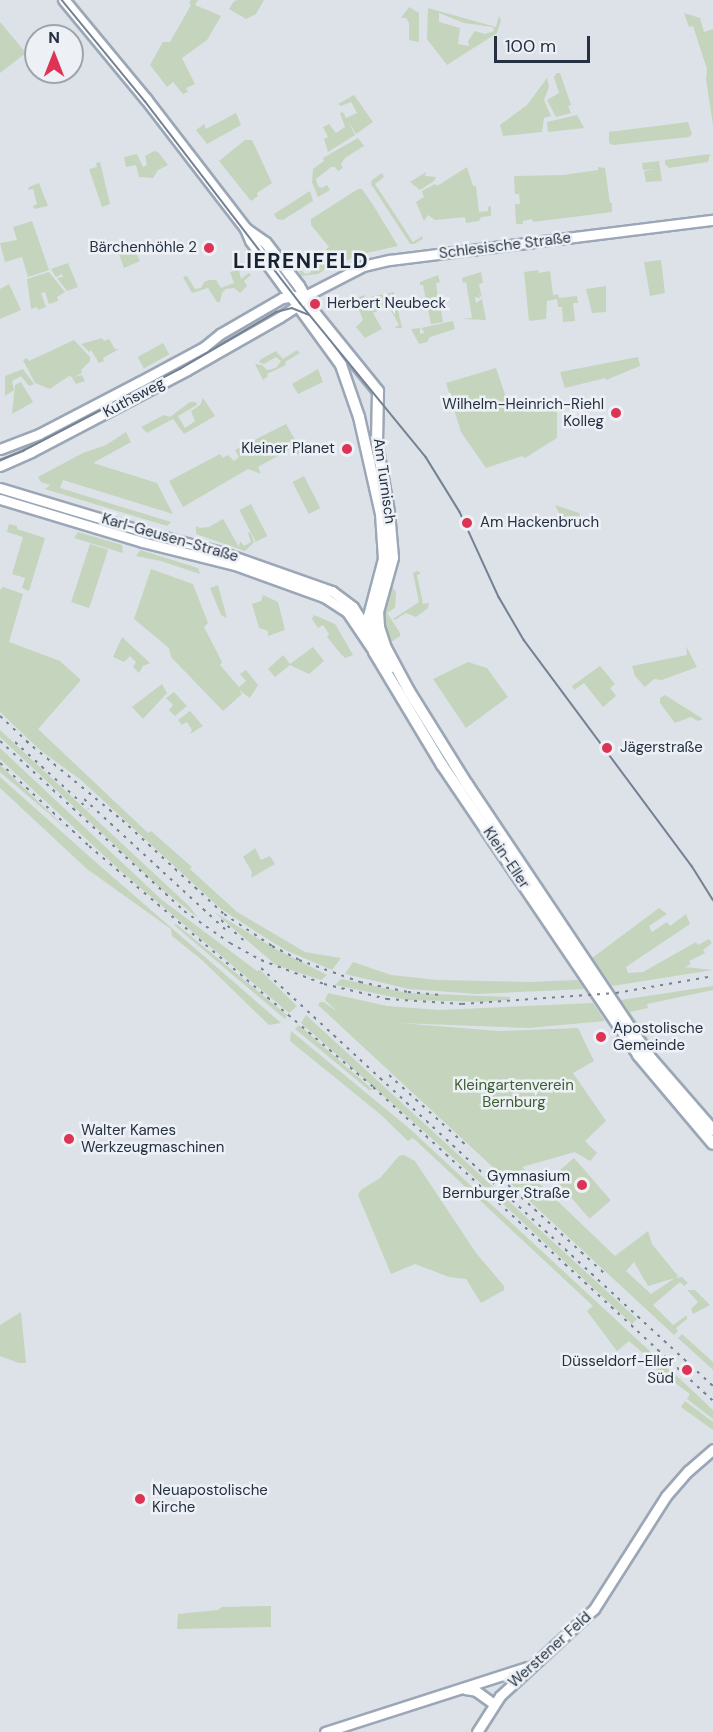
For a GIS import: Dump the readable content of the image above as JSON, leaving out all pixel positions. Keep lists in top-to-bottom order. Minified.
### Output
{"streets":{"main road":["Am Turnisch","Klein-Eller"],"street":["Schlesische Straße","Kuthsweg","Karl-Geusen-Straße","Werstener Feld"]},"crossings":[["Schlesische Straße","Kuthsweg"],["Schlesische Straße","Am Turnisch"],["Kuthsweg","Am Turnisch"],["Am Turnisch","Klein-Eller"],["Karl-Geusen-Straße","Klein-Eller"]],"districts":["LIERENFELD"],"parks":["Kleingartenverein Bernburg"],"places":["Bärchenhöhle 2","Herbert Neubeck","Wilhelm-Heinrich-Riehl Kolleg","Kleiner Planet","Am Hackenbruch","Jägerstraße","Apostolische Gemeinde","Walter Kames Werkzeugmaschinen","Gymnasium Bernburger Straße","Düsseldorf-Eller Süd","Neuapostolische Kirche"],"scale_bar":"100 m","north":"top"}
